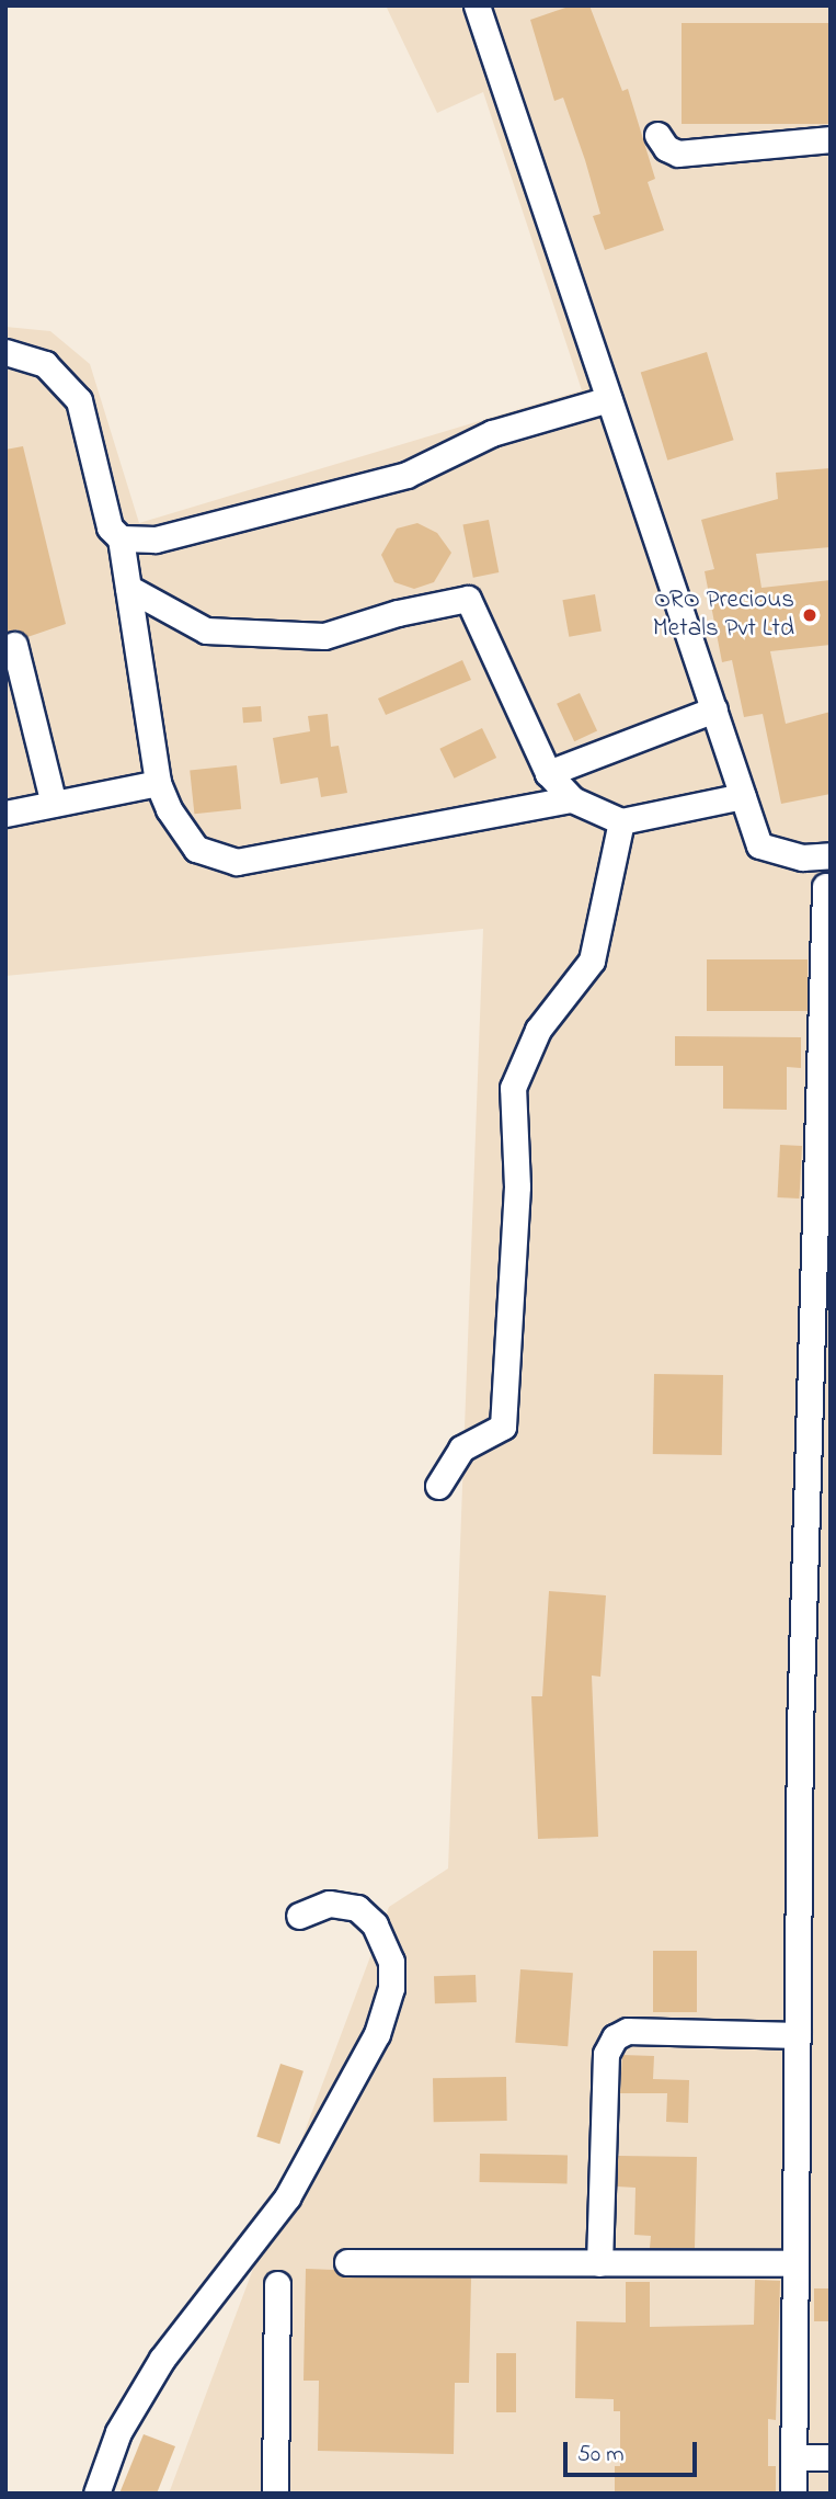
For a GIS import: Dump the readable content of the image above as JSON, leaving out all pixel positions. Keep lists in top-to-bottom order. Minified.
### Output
{"places":["ORO Precious Metals Pvt Ltd"],"scale_bar":"50 m"}
